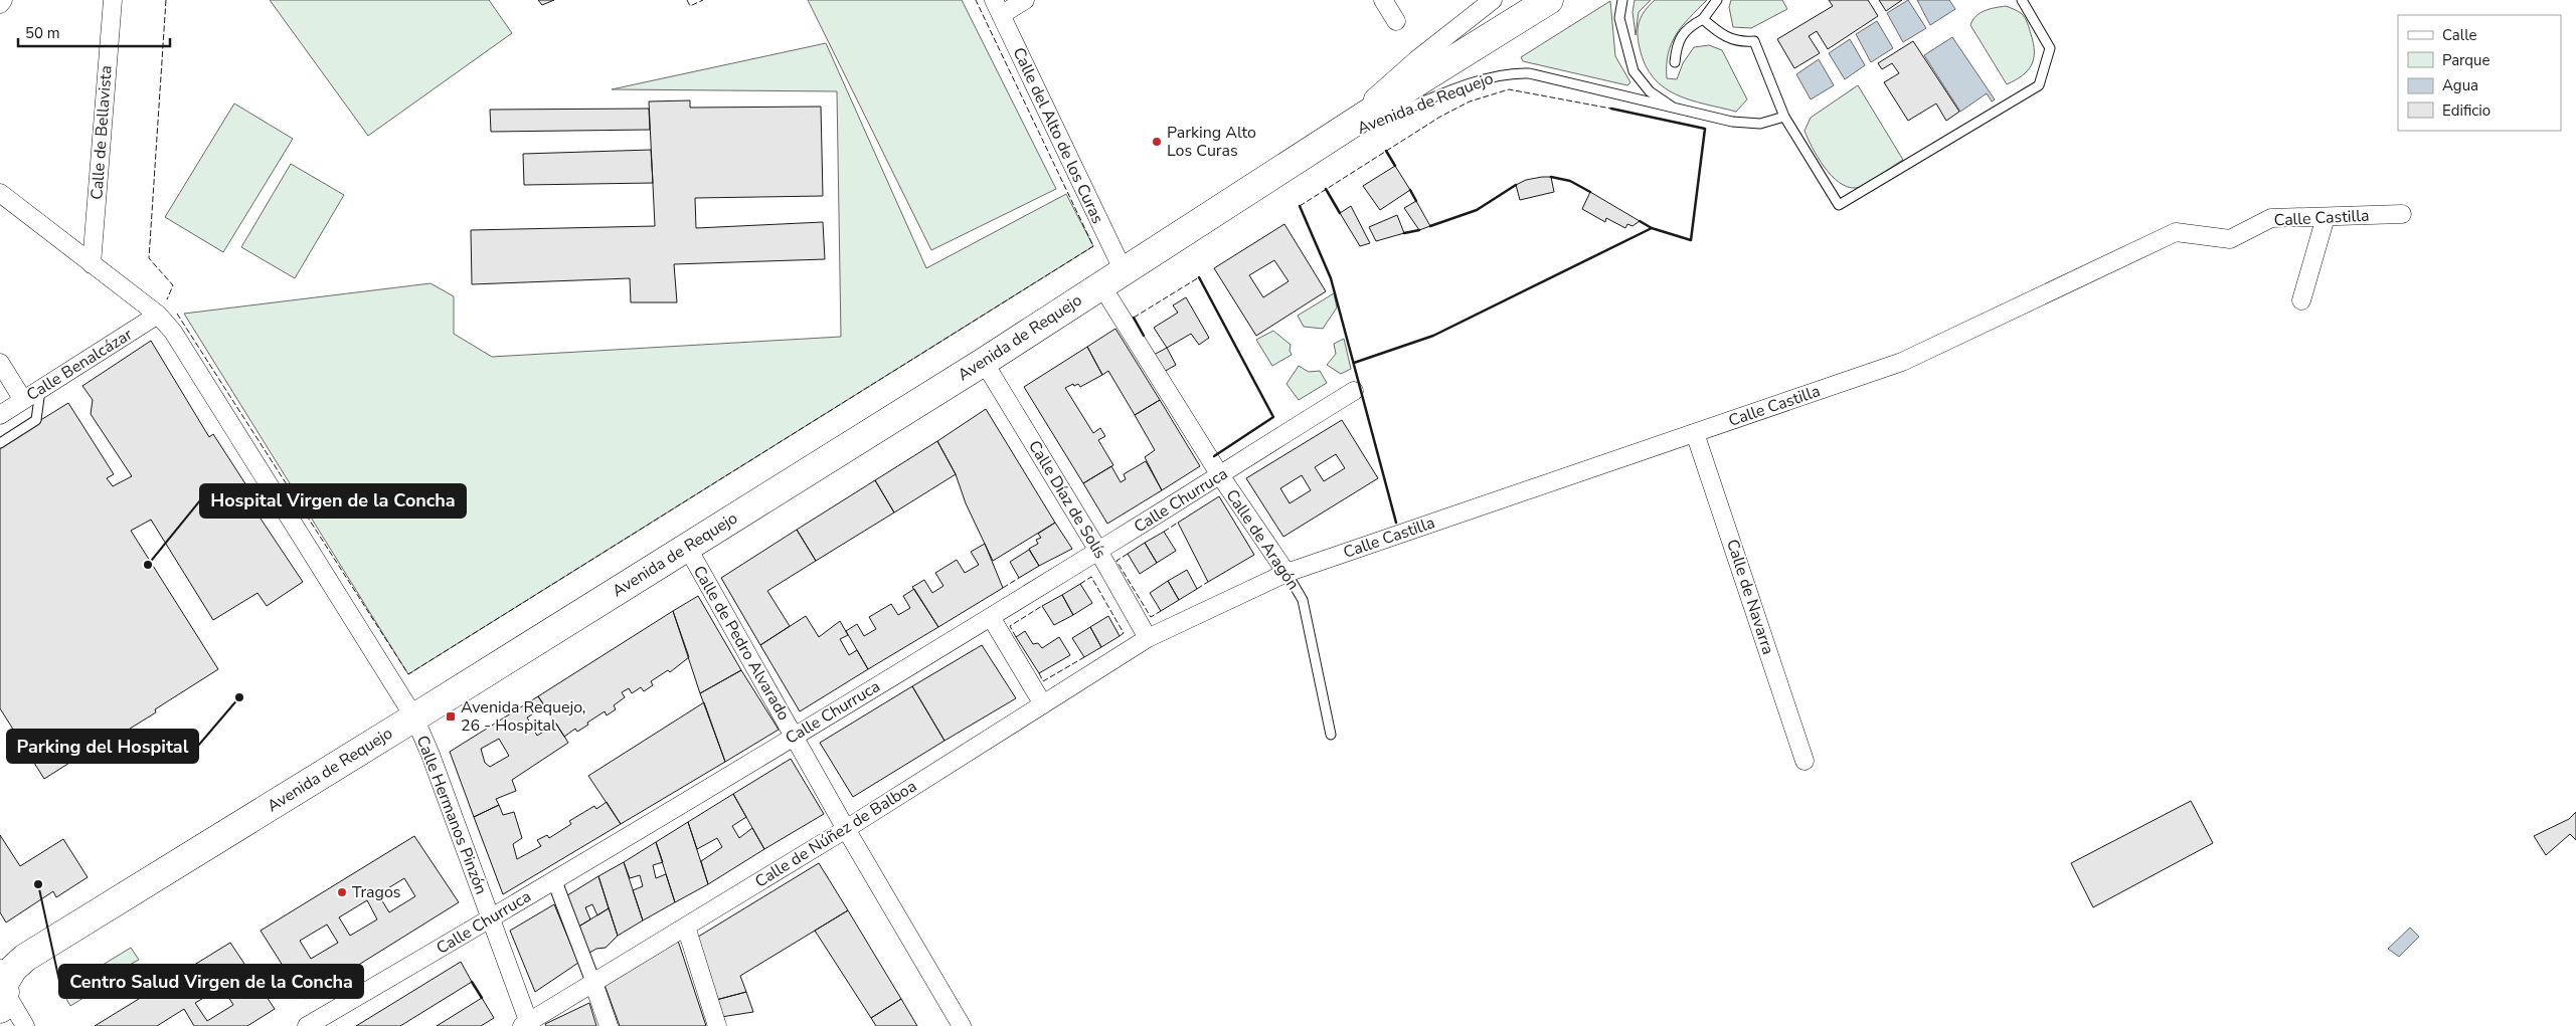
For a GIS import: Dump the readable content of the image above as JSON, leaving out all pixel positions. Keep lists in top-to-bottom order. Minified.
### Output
{"streets":{"highway":["Avenida de Requejo"],"street":["Calle de Bellavista","Calle del Alto de los Curas","Calle Castilla","Calle Benalcázar","Calle Díaz de Solís","Calle Churruca","Calle de Aragón","Calle de Navarra","Calle de Pedro Alvarado","Calle Hermanos Pinzón","Calle de Núñez de Balboa"]},"crossings":[["Avenida de Requejo","Calle del Alto de los Curas"],["Avenida de Requejo","Calle Díaz de Solís"],["Avenida de Requejo","Calle de Aragón"],["Avenida de Requejo","Calle de Pedro Alvarado"],["Avenida de Requejo","Calle Hermanos Pinzón"],["Calle de Bellavista","Calle Hermanos Pinzón"],["Calle del Alto de los Curas","Calle de Aragón"],["Calle Castilla","Calle Díaz de Solís"],["Calle Castilla","Calle de Aragón"],["Calle Castilla","Calle de Navarra"],["Calle Castilla","Calle de Núñez de Balboa"],["Calle Benalcázar","Calle Hermanos Pinzón"],["Calle Díaz de Solís","Calle Churruca"],["Calle Díaz de Solís","Calle de Núñez de Balboa"],["Calle Churruca","Calle de Aragón"],["Calle Churruca","Calle de Pedro Alvarado"],["Calle Churruca","Calle Hermanos Pinzón"],["Calle de Pedro Alvarado","Calle de Núñez de Balboa"],["Calle Hermanos Pinzón","Calle de Núñez de Balboa"]],"places":{"other":["Parking Alto Los Curas","Hospital Virgen de la Concha","Parking del Hospital","Centro Salud Virgen de la Concha","Tragos"],"transit":["Avenida Requejo, 26 - Hospital"]},"legend":["Calle","Parque","Agua","Edificio"],"scale_bar":"50 m"}
